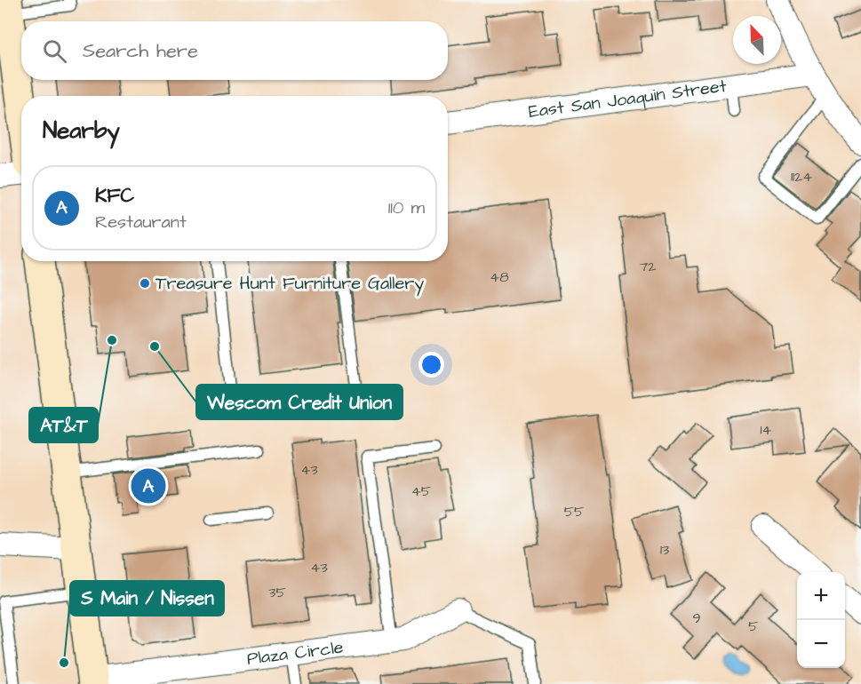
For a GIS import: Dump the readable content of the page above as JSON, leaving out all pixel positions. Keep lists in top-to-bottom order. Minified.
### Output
{"streets":{"street":["East San Joaquin Street","Plaza Circle"]},"places":["Treasure Hunt Furniture Gallery","AT&T","Wescom Credit Union","S Main / Nissen"],"house_numbers":["1124","72","48","14","43","45","55","13","43","35","9","5"],"north":"top left","page":{"search":"Search here","heading":"Nearby","list":[{"mark":"A","name":"KFC","note":"Restaurant","value":"110 m"}],"pins":"A","map_buttons":["+","−"]}}
